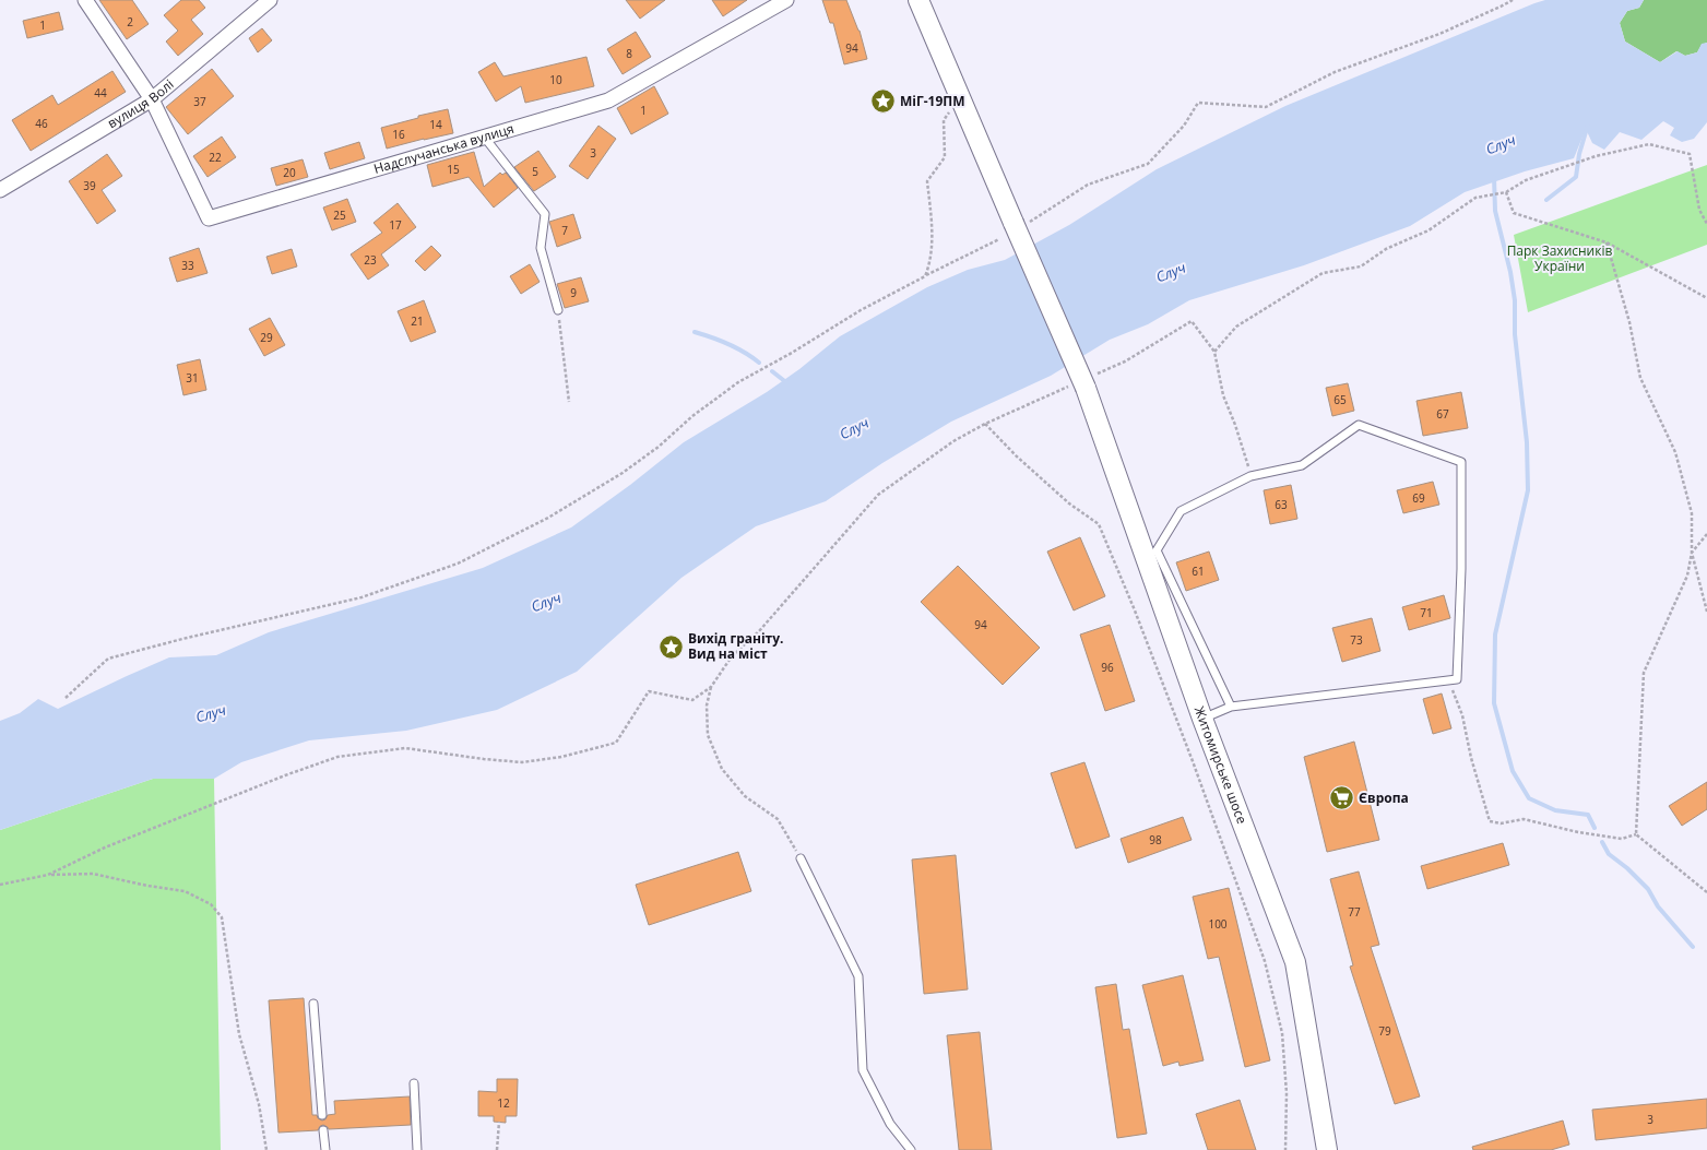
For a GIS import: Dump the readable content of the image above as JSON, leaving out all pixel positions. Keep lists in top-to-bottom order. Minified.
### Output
{"streets":{"main road":["Житомирське шосе"],"street":["вулиця Волі","Надслучанська вулиця"]},"crossings":[["вулиця Волі","Надслучанська вулиця"]],"water":["Случ"],"parks":["Парк Захисників України"],"places":{"place":["МіГ-19ПМ","Вихід граніту. Вид на міст"],"supermarket":["Європа"]},"house_numbers":["2","1","94","8","10","44","37","1","46","14","16","3","22","15","5","20","39","25","17","7","23","33","9","21","29","31","65","67","69","63","61","71","94","73","96","98","77","100","79","12","3"]}
